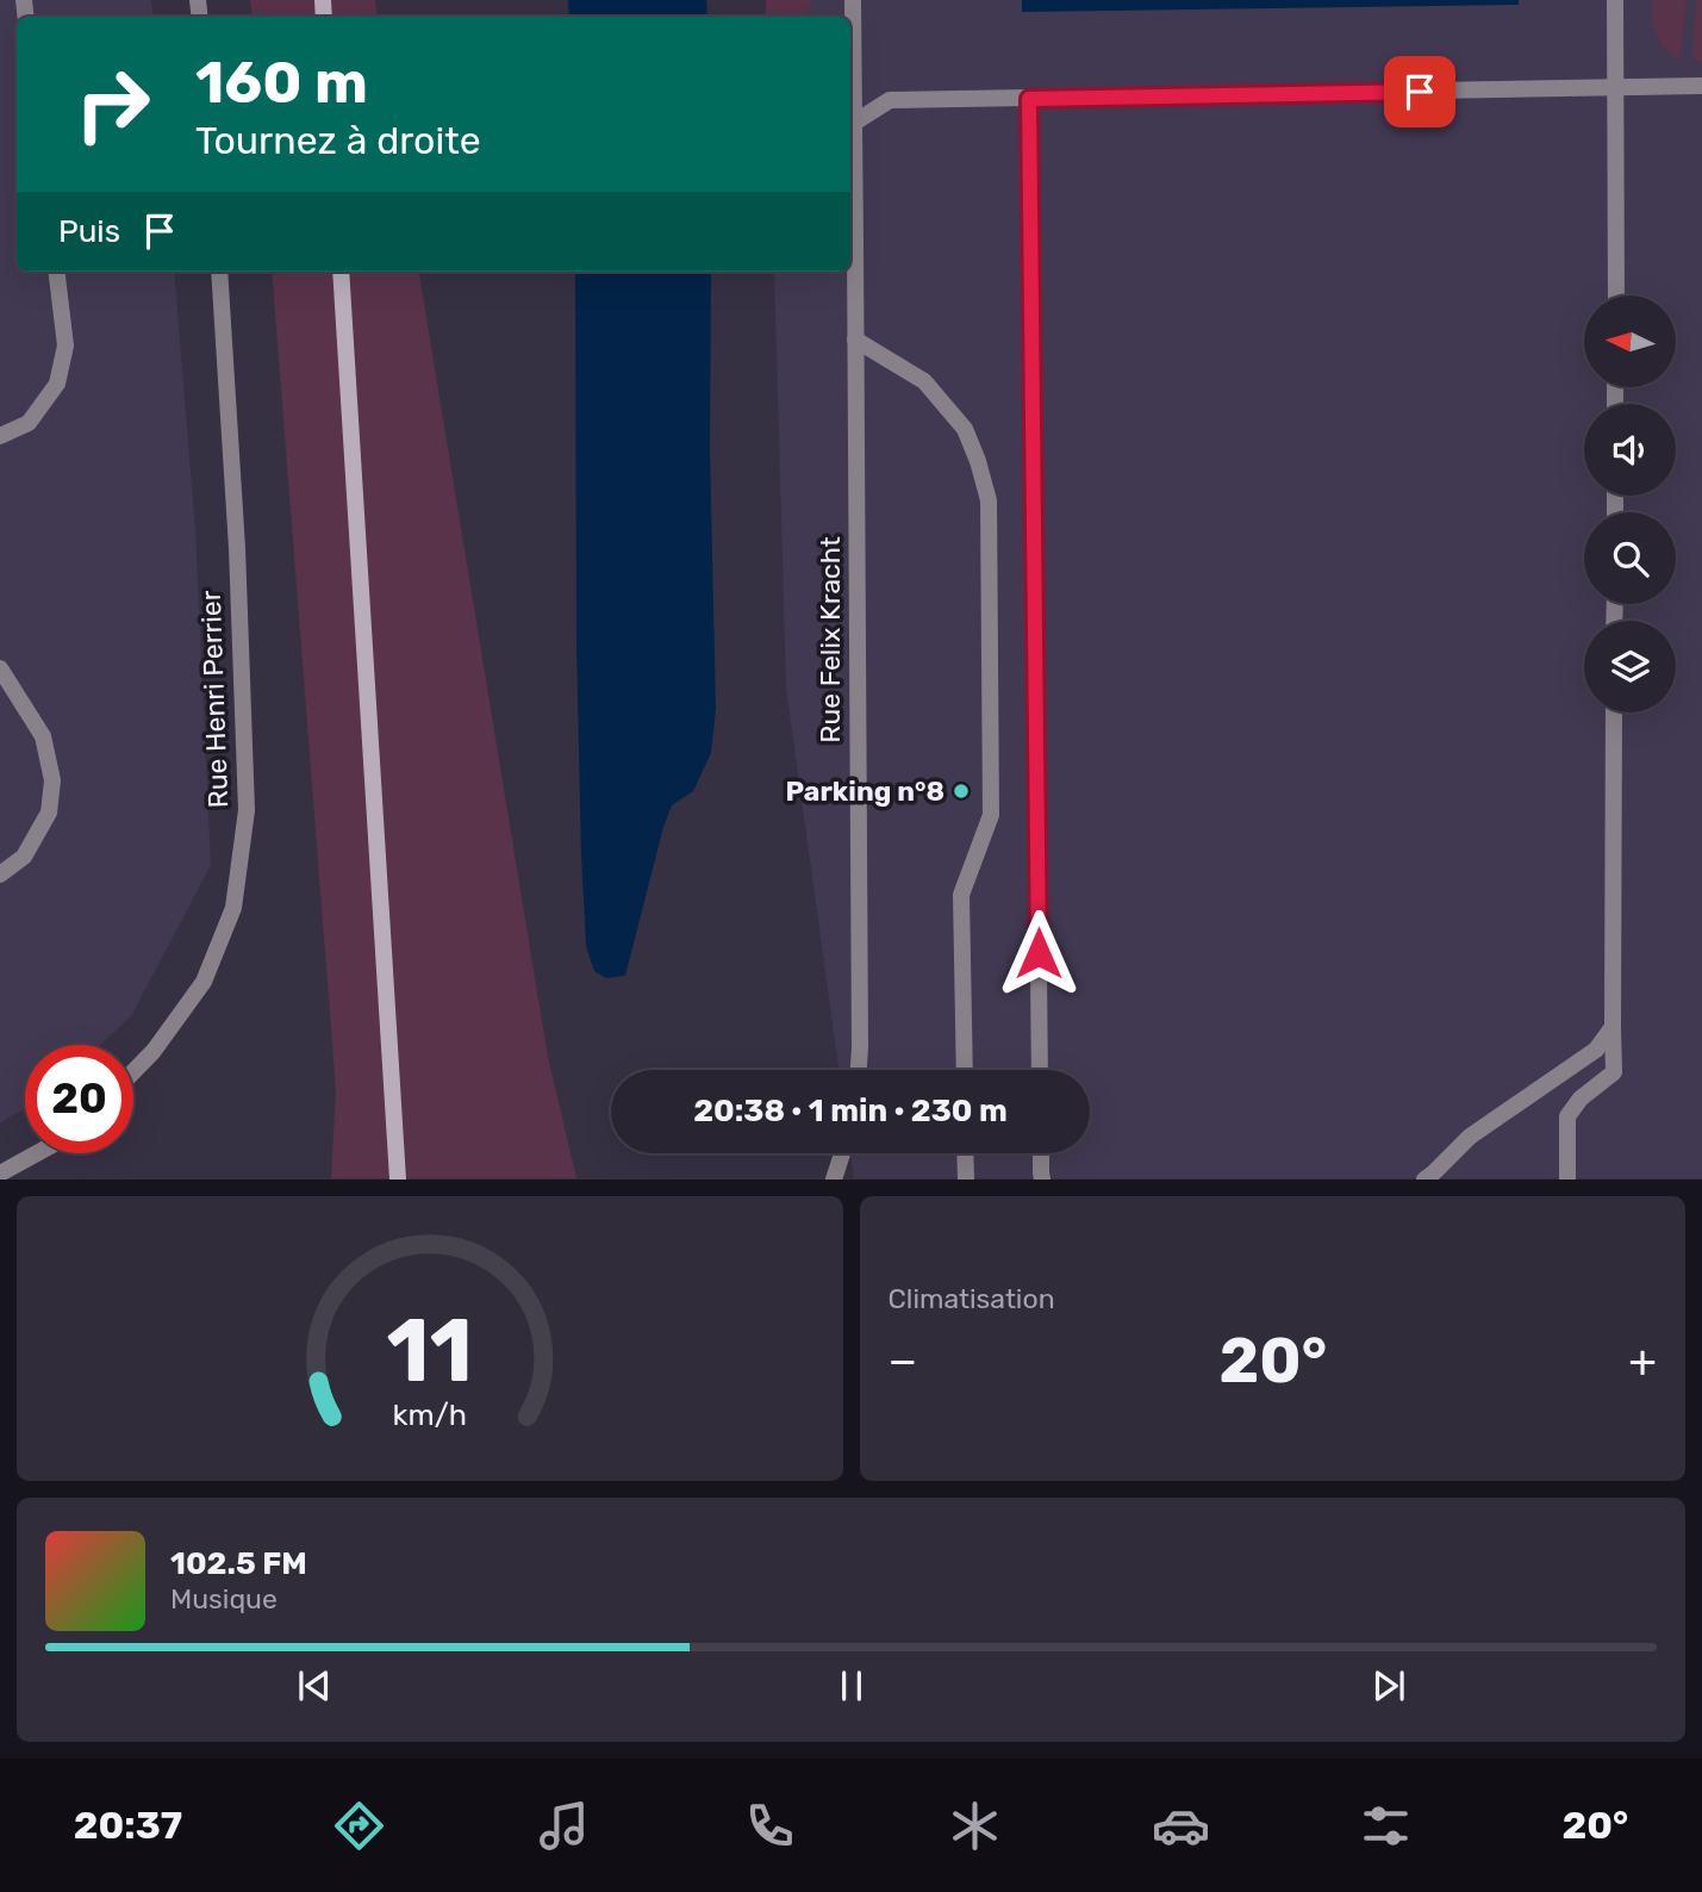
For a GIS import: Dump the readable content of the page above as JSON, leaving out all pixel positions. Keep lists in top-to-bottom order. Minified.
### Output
{"streets":{"street":["Rue Felix Kracht","Rue Henri Perrier"]},"places":["Parking n°8"],"north":"left","page":{"turn":["160 m","Tournez à droite"],"then":"Puis","limit":"20","trip":"20:38 · 1 min · 230 m","tile":"Climatisation","heat":["−","20°","+"],"song":["102.5 FM","Musique"],"tabs":["20:37","20°"],"gauge":["11","km/h"]}}
